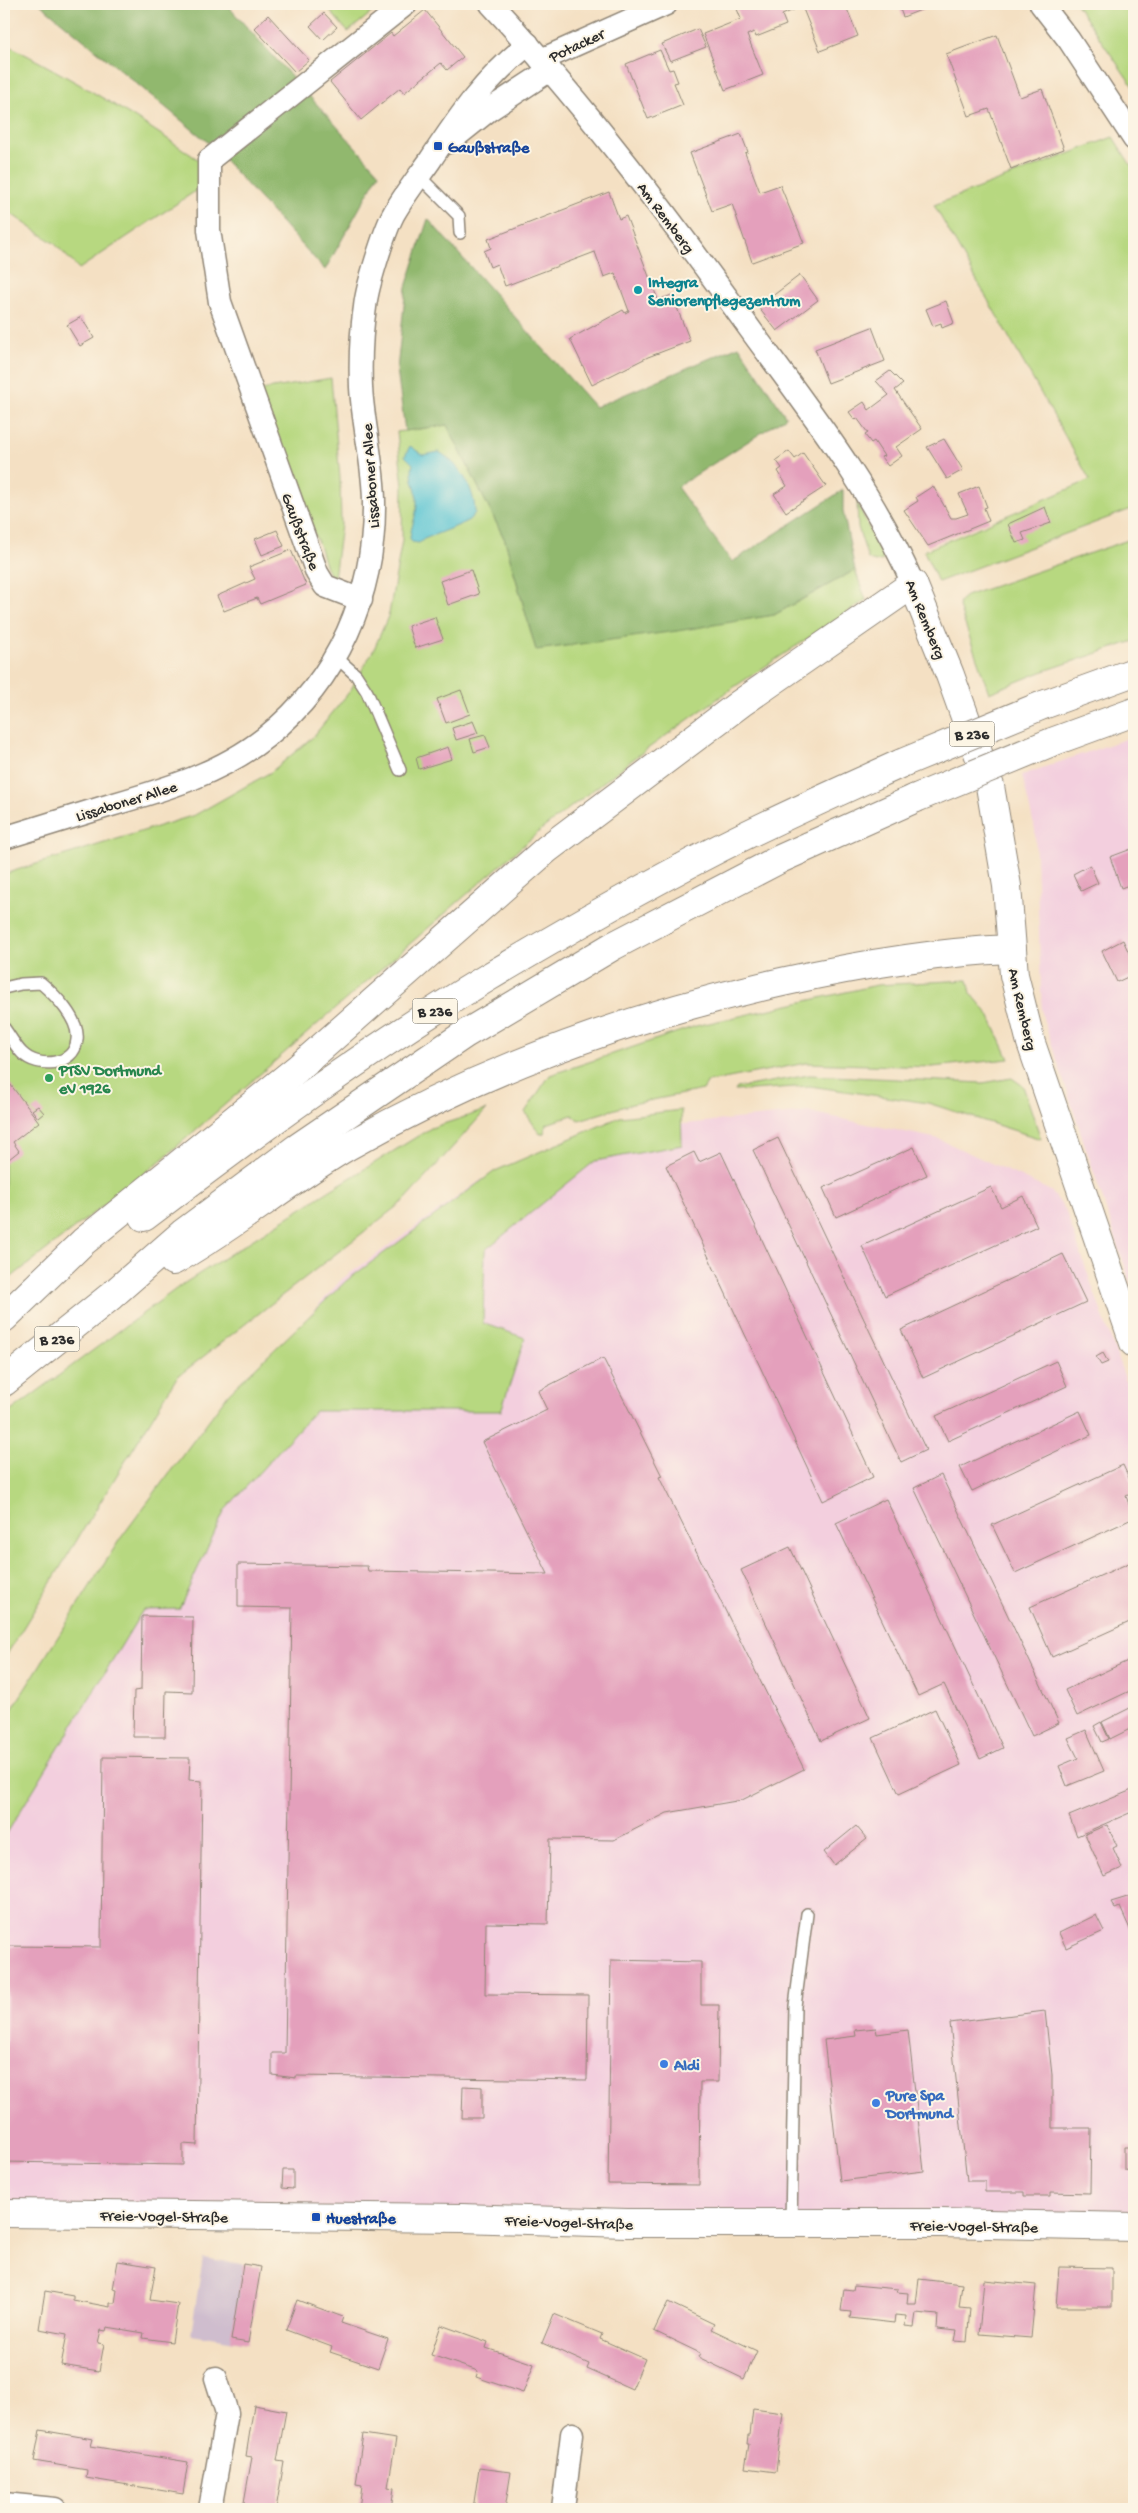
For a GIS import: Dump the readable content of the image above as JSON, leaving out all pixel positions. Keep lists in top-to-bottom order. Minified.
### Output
{"streets":{"main road":["Am Remberg","B 236","Freie-Vogel-Straße"],"street":["Potacker","Lissaboner Allee","Gaußstraße"]},"crossings":[["Potacker","Am Remberg"],["Potacker","Lissaboner Allee"],["Am Remberg","Lissaboner Allee"],["Lissaboner Allee","Gaußstraße"]],"places":{"transit":["Gaußstraße","Huestraße"],"other":["Integra Seniorenpflegezentrum","PTSV Dortmund eV 1926","Aldi","Pure Spa Dortmund"]}}
